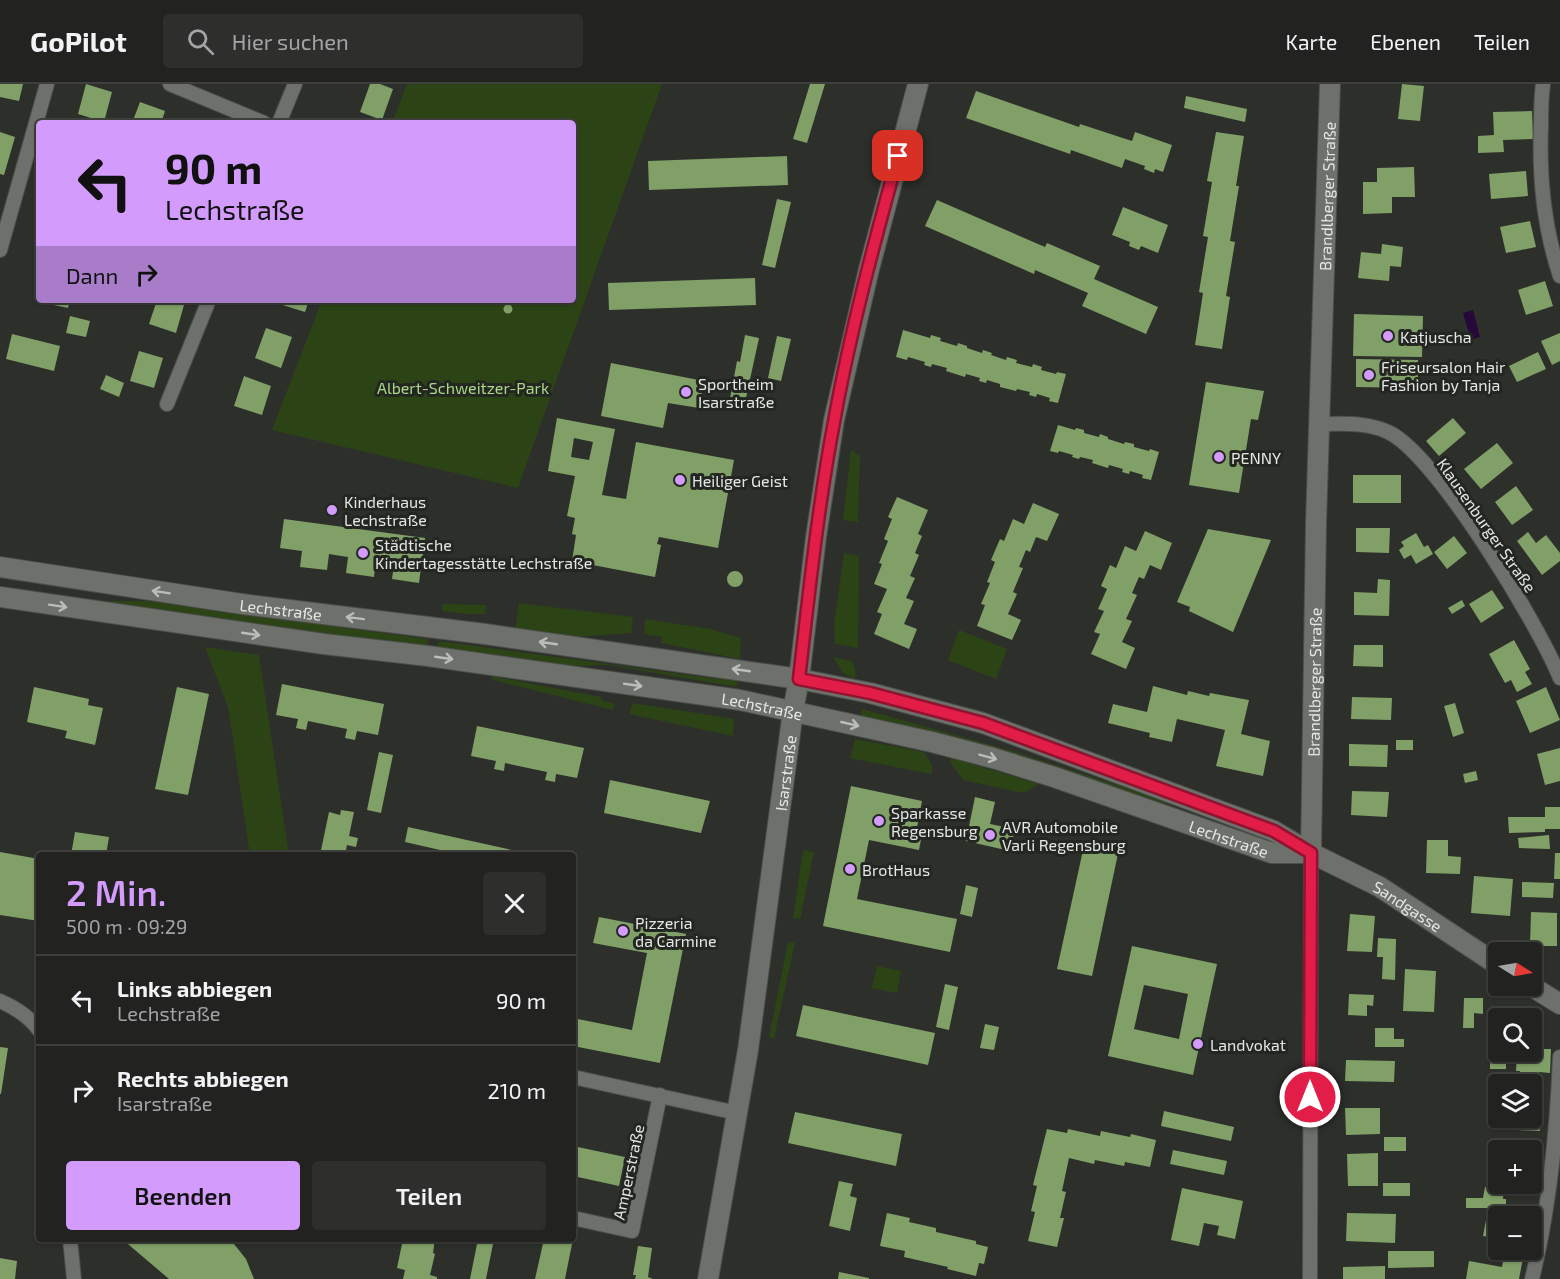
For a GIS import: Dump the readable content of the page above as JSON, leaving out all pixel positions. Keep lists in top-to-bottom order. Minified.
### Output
{"streets":{"street":["Brandlberger Straße","Klausenburger Straße","Lechstraße","Isarstraße","Sandgasse","Amperstraße"]},"crossings":[["Brandlberger Straße","Klausenburger Straße"],["Brandlberger Straße","Lechstraße"],["Brandlberger Straße","Sandgasse"],["Lechstraße","Isarstraße"],["Lechstraße","Sandgasse"]],"parks":["Albert-Schweitzer-Park"],"places":["Katjuscha","Friseursalon Hair Fashion by Tanja","Sportheim Isarstraße","PENNY","Heiliger Geist","Kinderhaus Lechstraße","Städtische Kindertagesstätte Lechstraße","Sparkasse Regensburg","AVR Automobile Varli Regensburg","BrotHaus","Pizzeria da Carmine","Landvokat"],"north":"right","page":{"header":"GoPilot","search":"Hier suchen","nav":["Karte","Ebenen","Teilen"],"turn":["90 m","Lechstraße"],"then":"Dann","heading":["2 Min.","500 m · 09:29"],"map_buttons":["+","−"],"list":[{"name":"Links abbiegen","note":"Lechstraße","value":"90 m"},{"name":"Rechts abbiegen","note":"Isarstraße","value":"210 m"}],"buttons":["Beenden","Teilen"]}}
